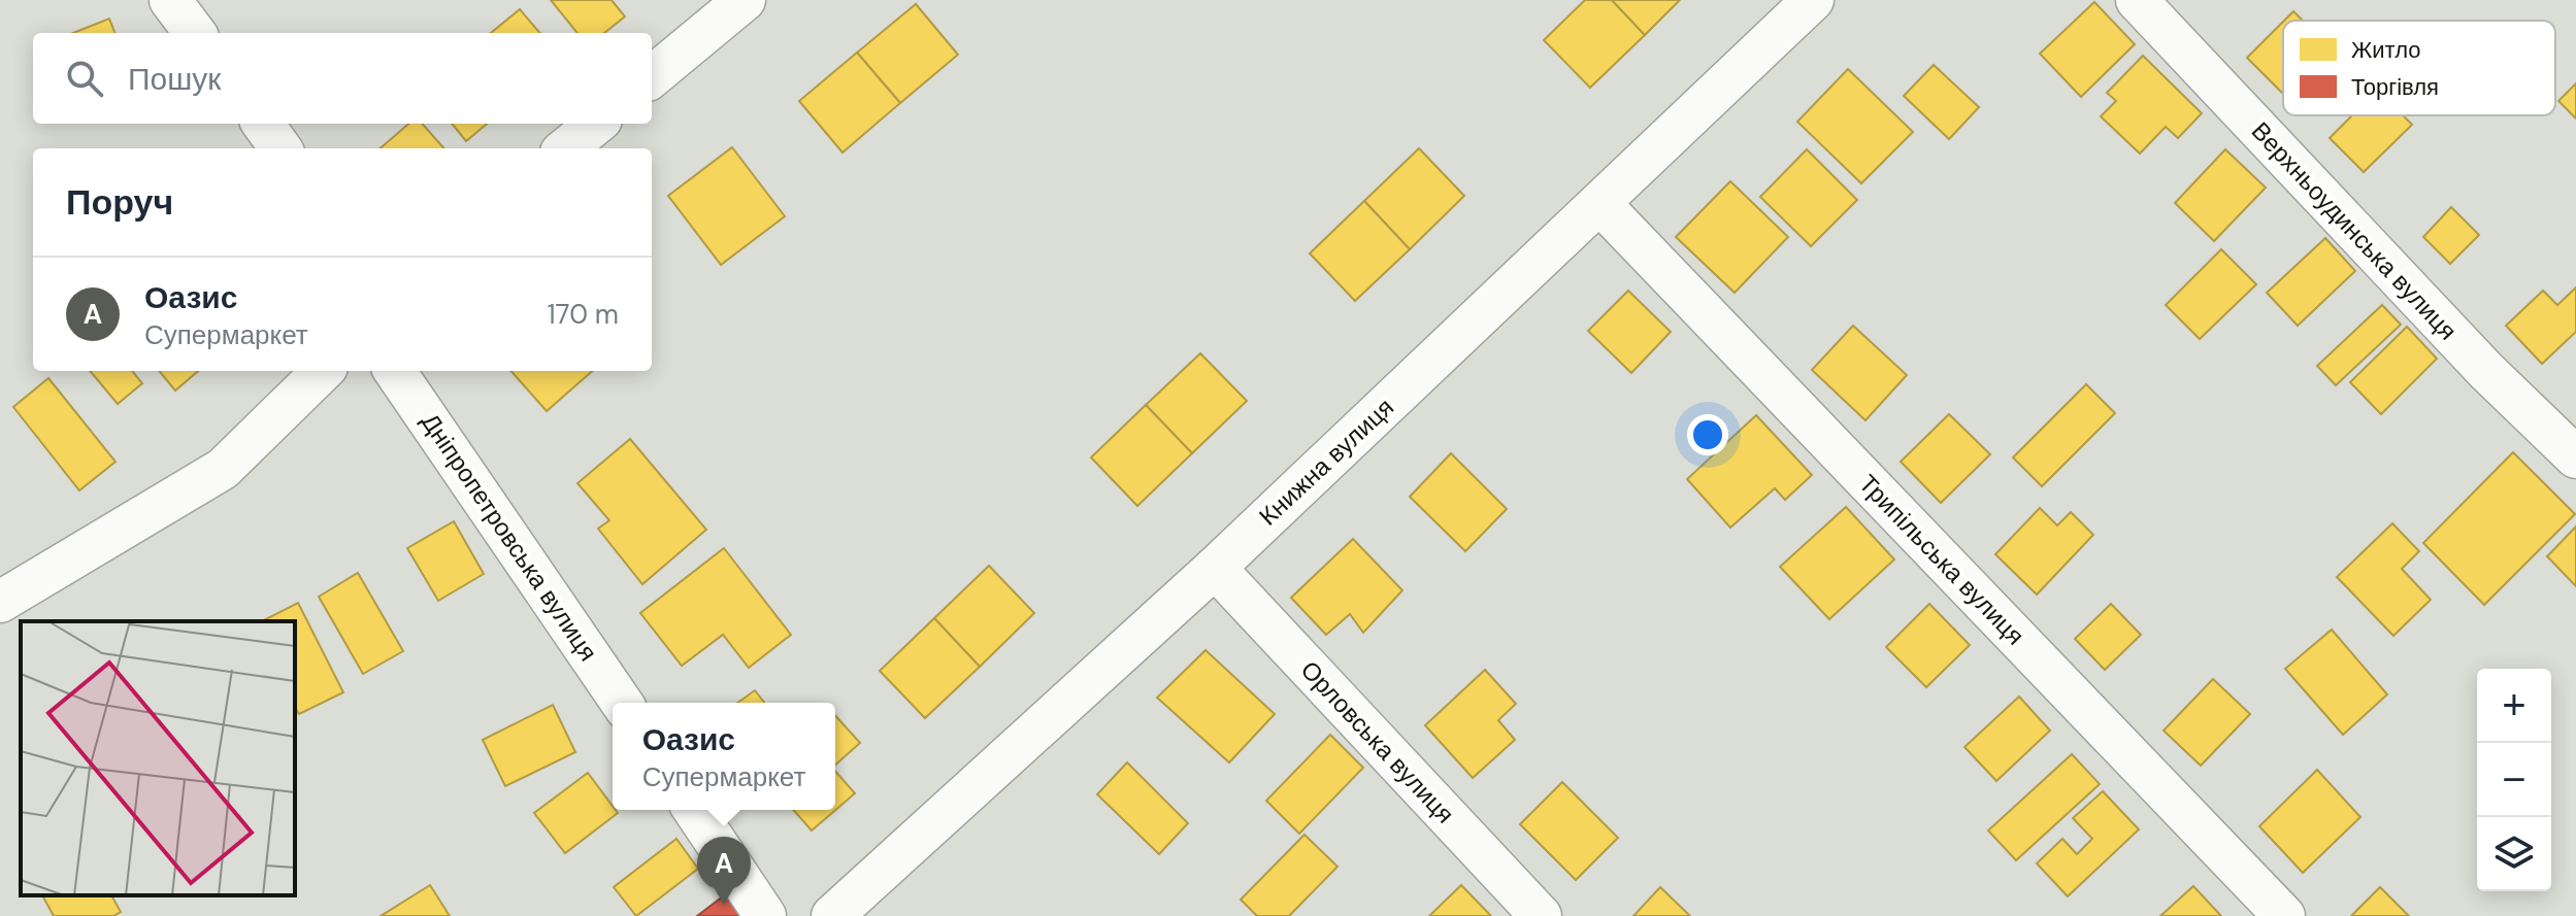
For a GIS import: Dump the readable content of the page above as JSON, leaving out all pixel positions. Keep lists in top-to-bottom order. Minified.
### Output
{"streets":{"street":["Верхньоудинська вулиця","Книжна вулиця","Дніпропетровська вулиця","Трипільська вулиця","Орловська вулиця"]},"crossings":[["Книжна вулиця","Трипільська вулиця"],["Книжна вулиця","Орловська вулиця"]],"legend":["Житло","Торгівля"],"page":{"search":"Пошук","heading":"Поруч","list":[{"mark":"A","name":"Оазис","note":"Супермаркет","value":"170 m"}],"map_buttons":["+","−"],"popup":["Оазис","Супермаркет"],"pins":"A"}}
